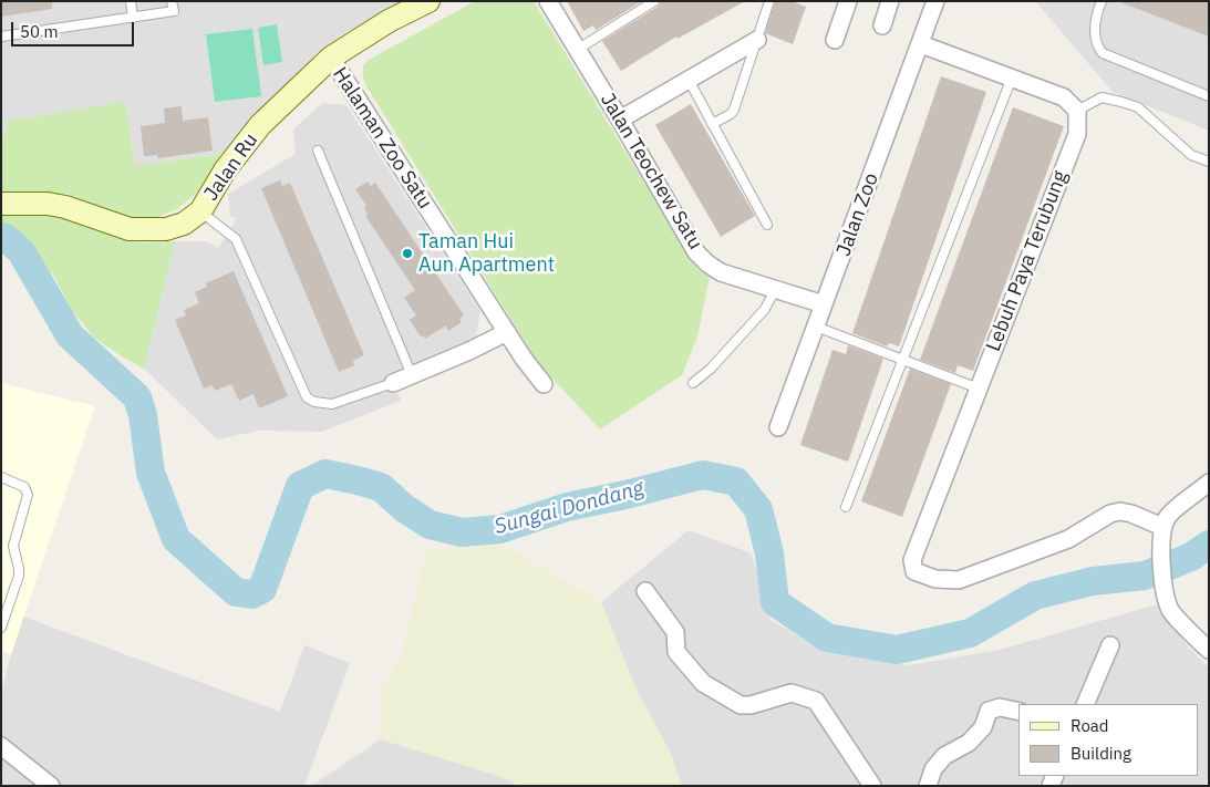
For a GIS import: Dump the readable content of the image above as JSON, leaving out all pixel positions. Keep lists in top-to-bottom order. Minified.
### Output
{"streets":{"street":["Halaman Zoo Satu","Jalan Ru","Jalan Teochew Satu","Jalan Zoo","Lebuh Paya Terubung"]},"crossings":[["Halaman Zoo Satu","Jalan Ru"],["Jalan Teochew Satu","Jalan Zoo"]],"water":["Sungai Dondang"],"places":["Taman Hui Aun Apartment"],"legend":["Road","Building"],"scale_bar":"50 m"}
